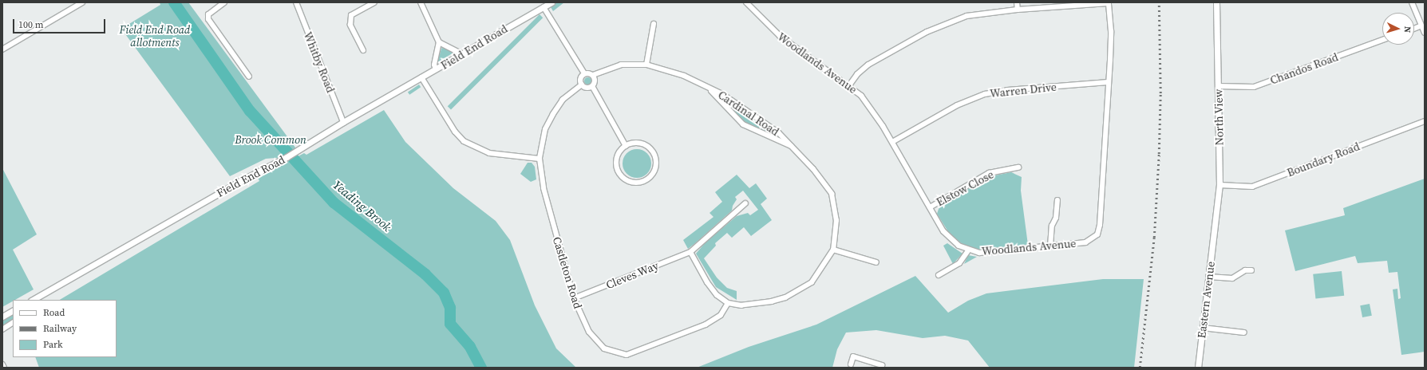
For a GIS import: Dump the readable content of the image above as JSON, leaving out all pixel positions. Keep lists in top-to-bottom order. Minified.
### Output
{"streets":{"street":["Field End Road","Whitby Road","Woodlands Avenue","Chandos Road","Warren Drive","Cardinal Road","North View","Boundary Road","Elstow Close","Castleton Road","Cleves Way","Eastern Avenue"]},"crossings":[["Field End Road","Whitby Road"],["Woodlands Avenue","Warren Drive"],["Woodlands Avenue","Elstow Close"],["Chandos Road","North View"],["Cardinal Road","Castleton Road"],["North View","Boundary Road"],["North View","Eastern Avenue"],["Castleton Road","Cleves Way"]],"water":["Yeading Brook"],"parks":["Field End Road allotments","Brook Common"],"legend":["Road","Railway","Park"],"scale_bar":"100 m","north":"right"}
